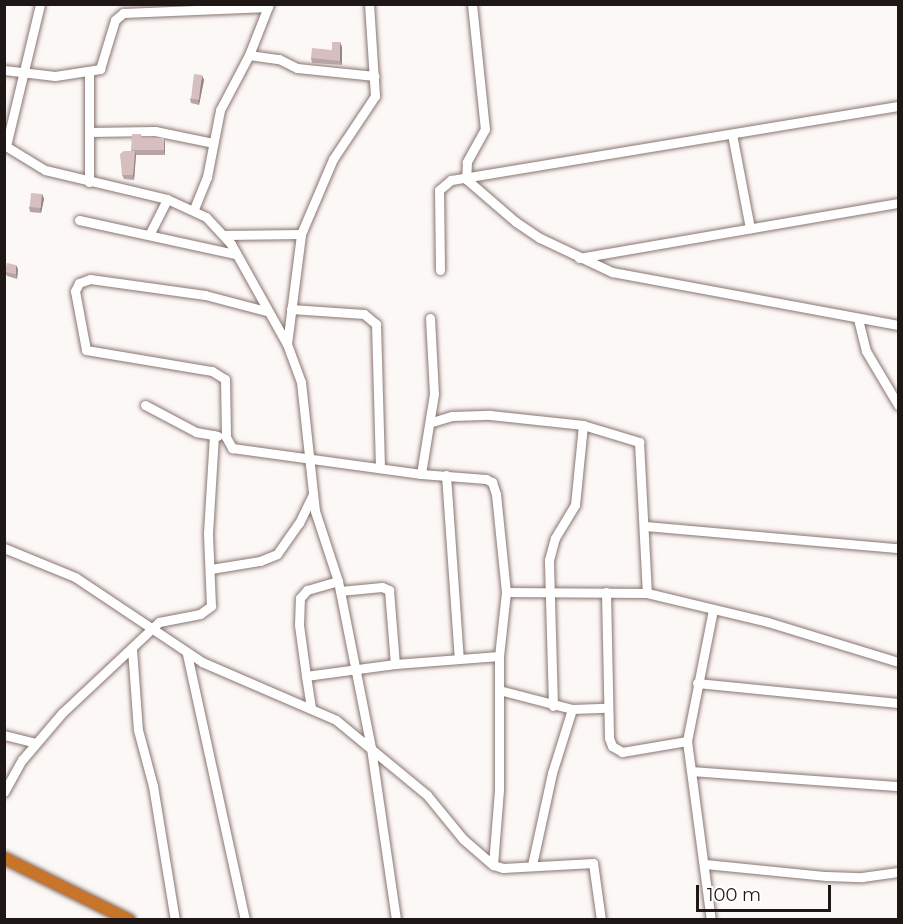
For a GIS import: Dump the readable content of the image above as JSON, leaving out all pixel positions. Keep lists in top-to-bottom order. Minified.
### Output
{"scale_bar":"100 m"}
